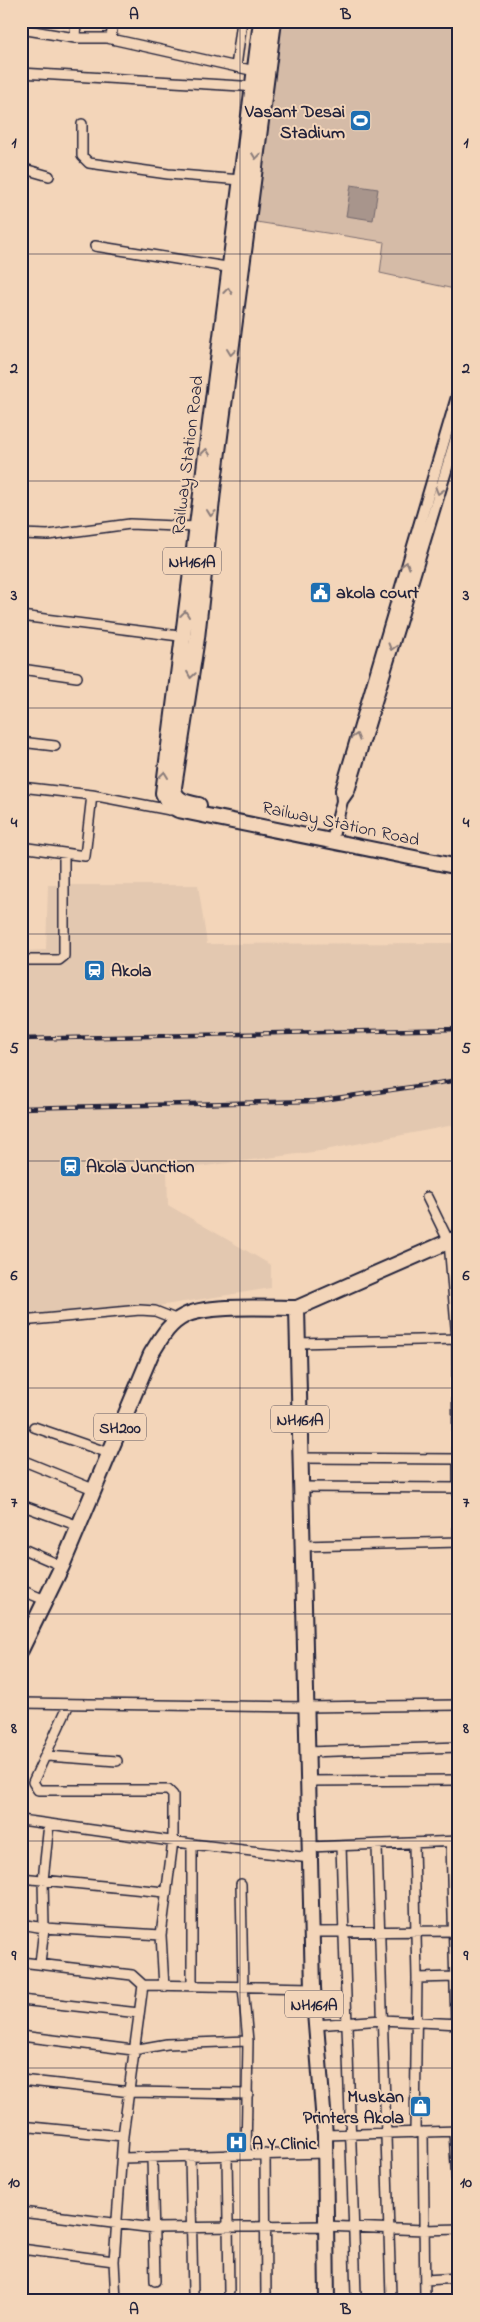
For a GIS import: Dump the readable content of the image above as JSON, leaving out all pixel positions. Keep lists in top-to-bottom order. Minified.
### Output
{"streets":{"main road":["Railway Station Road","NH161A","SH200"]},"crossings":[["NH161A","SH200"]],"places":{"sports":["Vasant Desai Stadium"],"public building":["akola court"],"station":["Akola","Akola Junction"],"shop":["Muskan Printers Akola"],"hospital":["A Y Clinic"]},"grid":{"columns":["A","B"],"rows":["1","2","3","4","5","6","7","8","9","10"]}}
